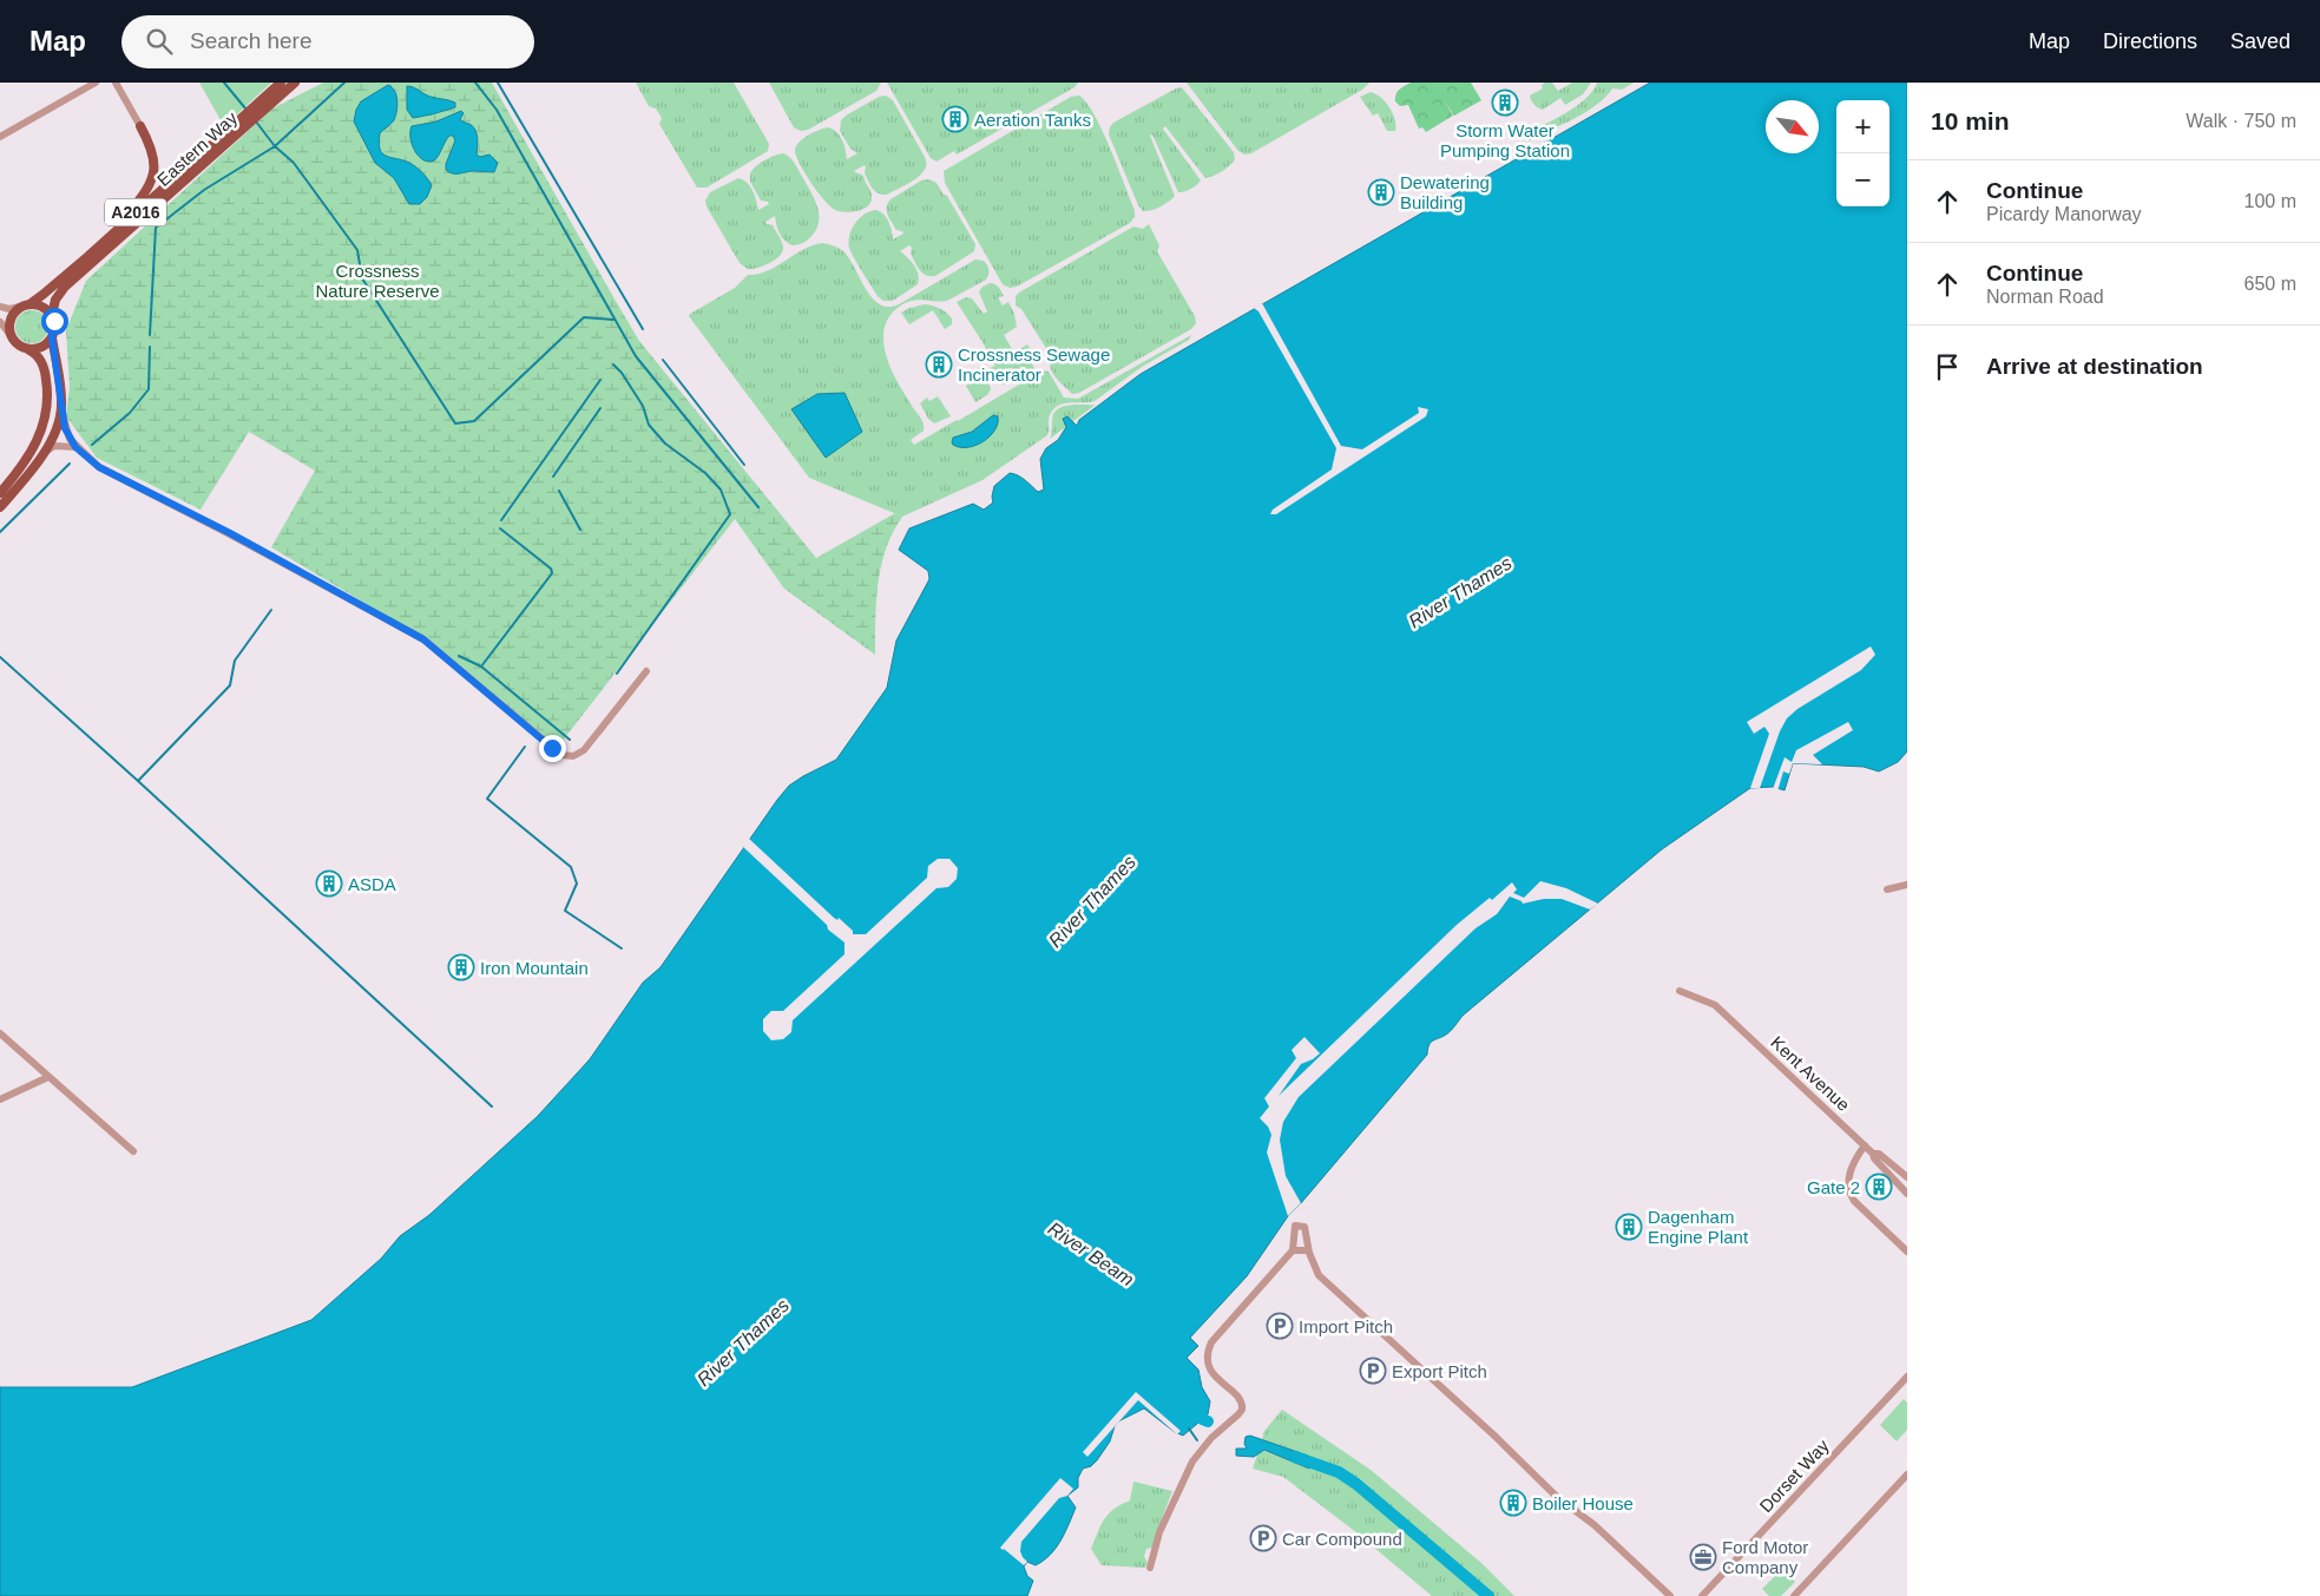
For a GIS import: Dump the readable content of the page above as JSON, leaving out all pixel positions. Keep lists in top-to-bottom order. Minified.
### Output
{"streets":{"main road":["Eastern Way","A2016"],"street":["Kent Avenue","Dorset Way"]},"water":["River Thames","River Beam"],"parks":["Crossness Nature Reserve"],"places":{"building":["Storm Water Pumping Station","Aeration Tanks","Dewatering Building","Crossness Sewage Incinerator","ASDA","Iron Mountain","Gate 2","Dagenham Engine Plant","Boiler House"],"parking":["Import Pitch","Export Pitch","Car Compound"],"office":["Ford Motor Company"]},"north":"bottom right","page":{"header":"Map","search":"Search here","nav":["Map","Directions","Saved"],"heading":["10 min","Walk · 750 m"],"map_buttons":["+","−"],"list":[["Continue","Picardy Manorway","100 m"],["Continue","Norman Road","650 m"],"Arrive at destination"]}}
